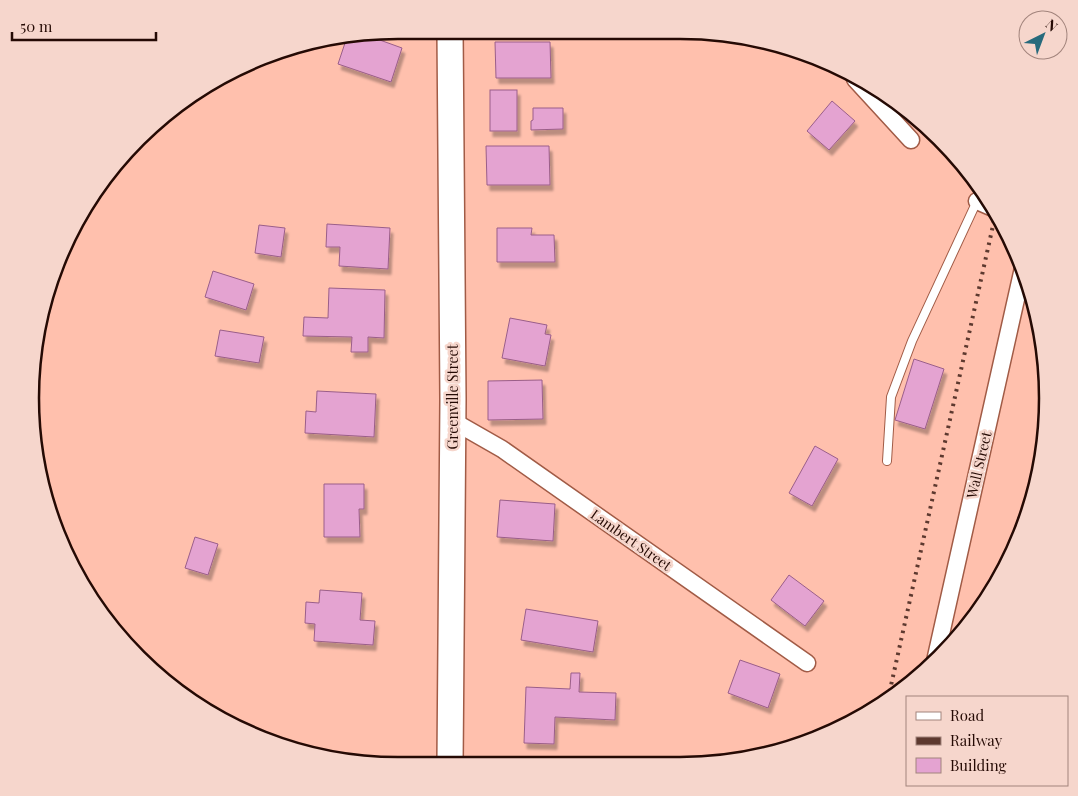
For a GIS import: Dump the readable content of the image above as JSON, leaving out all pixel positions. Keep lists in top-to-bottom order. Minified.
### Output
{"streets":{"main road":["Greenville Street"],"street":["Wall Street","Lambert Street"]},"crossings":[["Greenville Street","Lambert Street"]],"legend":["Road","Railway","Building"],"scale_bar":"50 m","north":"top right"}
